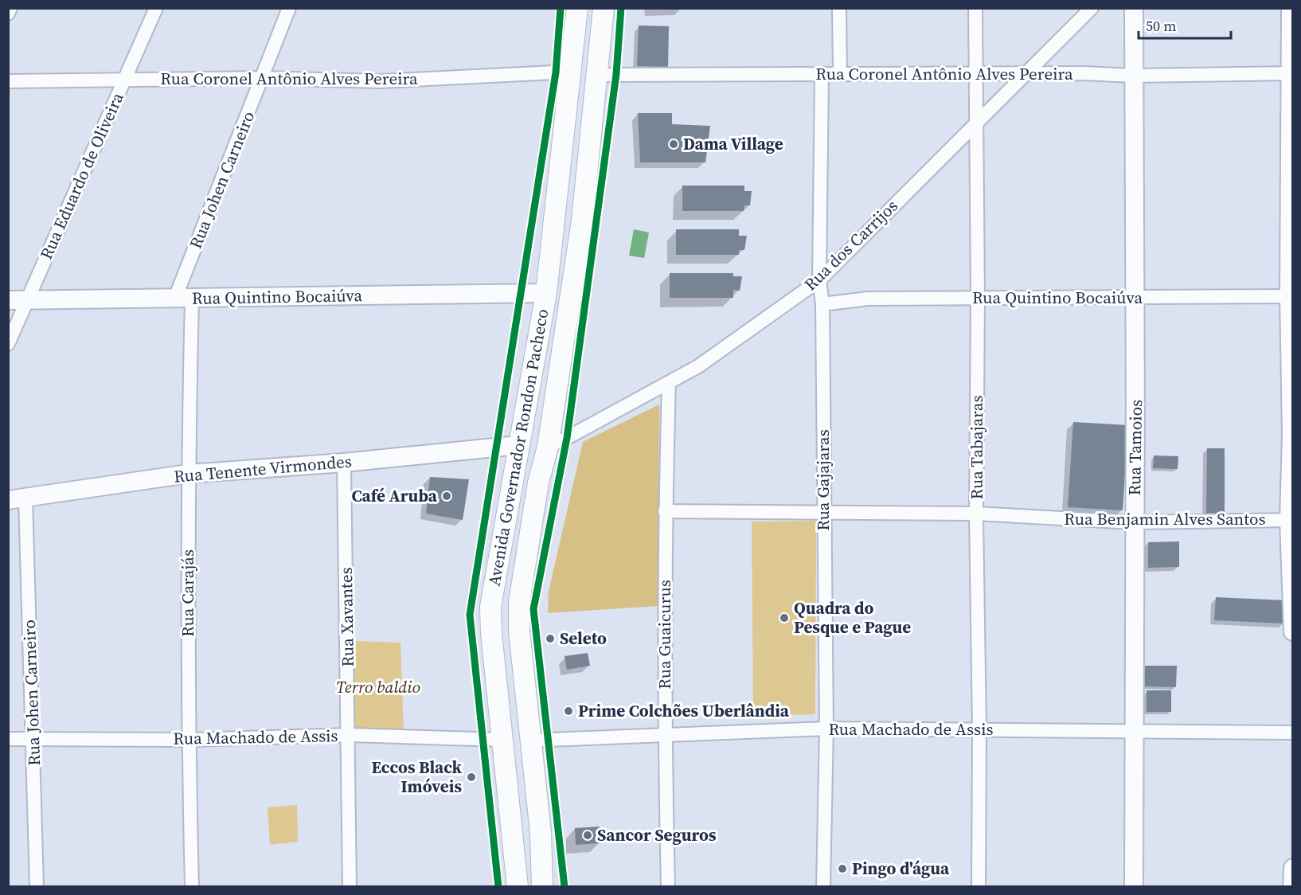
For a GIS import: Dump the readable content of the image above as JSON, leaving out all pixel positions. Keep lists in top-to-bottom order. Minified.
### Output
{"streets":{"main road":["Avenida Governador Rondon Pacheco"],"street":["Rua Coronel Antônio Alves Pereira","Rua Eduardo de Oliveira","Rua Johen Carneiro","Rua dos Carrijos","Rua Quintino Bocaiúva","Rua Tabajaras","Rua Tamoios","Rua Tenente Virmondes","Rua Gajajaras","Rua Benjamin Alves Santos","Rua Carajás","Rua Xavantes","Rua Guaicurus","Rua Machado de Assis"]},"crossings":[["Rua Coronel Antônio Alves Pereira","Rua Eduardo de Oliveira"],["Rua Coronel Antônio Alves Pereira","Rua Johen Carneiro"],["Rua Coronel Antônio Alves Pereira","Rua dos Carrijos"],["Rua Coronel Antônio Alves Pereira","Avenida Governador Rondon Pacheco"],["Rua Coronel Antônio Alves Pereira","Rua Tabajaras"],["Rua Coronel Antônio Alves Pereira","Rua Tamoios"],["Rua Coronel Antônio Alves Pereira","Rua Gajajaras"],["Rua Eduardo de Oliveira","Rua Quintino Bocaiúva"],["Rua Johen Carneiro","Rua Quintino Bocaiúva"],["Rua Johen Carneiro","Rua Tenente Virmondes"],["Rua Johen Carneiro","Rua Carajás"],["Rua Johen Carneiro","Rua Machado de Assis"],["Rua dos Carrijos","Avenida Governador Rondon Pacheco"],["Rua dos Carrijos","Rua Tabajaras"],["Rua dos Carrijos","Rua Gajajaras"],["Rua dos Carrijos","Rua Guaicurus"],["Rua Quintino Bocaiúva","Avenida Governador Rondon Pacheco"],["Rua Quintino Bocaiúva","Rua Tabajaras"],["Rua Quintino Bocaiúva","Rua Tamoios"],["Rua Quintino Bocaiúva","Rua Gajajaras"],["Rua Quintino Bocaiúva","Rua Carajás"],["Avenida Governador Rondon Pacheco","Rua Tenente Virmondes"],["Avenida Governador Rondon Pacheco","Rua Machado de Assis"],["Rua Tabajaras","Rua Benjamin Alves Santos"],["Rua Tabajaras","Rua Machado de Assis"],["Rua Tamoios","Rua Benjamin Alves Santos"],["Rua Tamoios","Rua Machado de Assis"],["Rua Tenente Virmondes","Rua Carajás"],["Rua Tenente Virmondes","Rua Xavantes"],["Rua Gajajaras","Rua Benjamin Alves Santos"],["Rua Gajajaras","Rua Machado de Assis"],["Rua Benjamin Alves Santos","Rua Guaicurus"],["Rua Carajás","Rua Machado de Assis"],["Rua Xavantes","Rua Machado de Assis"],["Rua Guaicurus","Rua Machado de Assis"]],"parks":["Terro baldio"],"places":["Dama Village","Café Aruba","Quadra do Pesque e Pague","Seleto","Prime Colchões Uberlândia","Eccos Black Imóveis","Sancor Seguros","Pingo d'água"],"scale_bar":"50 m"}
